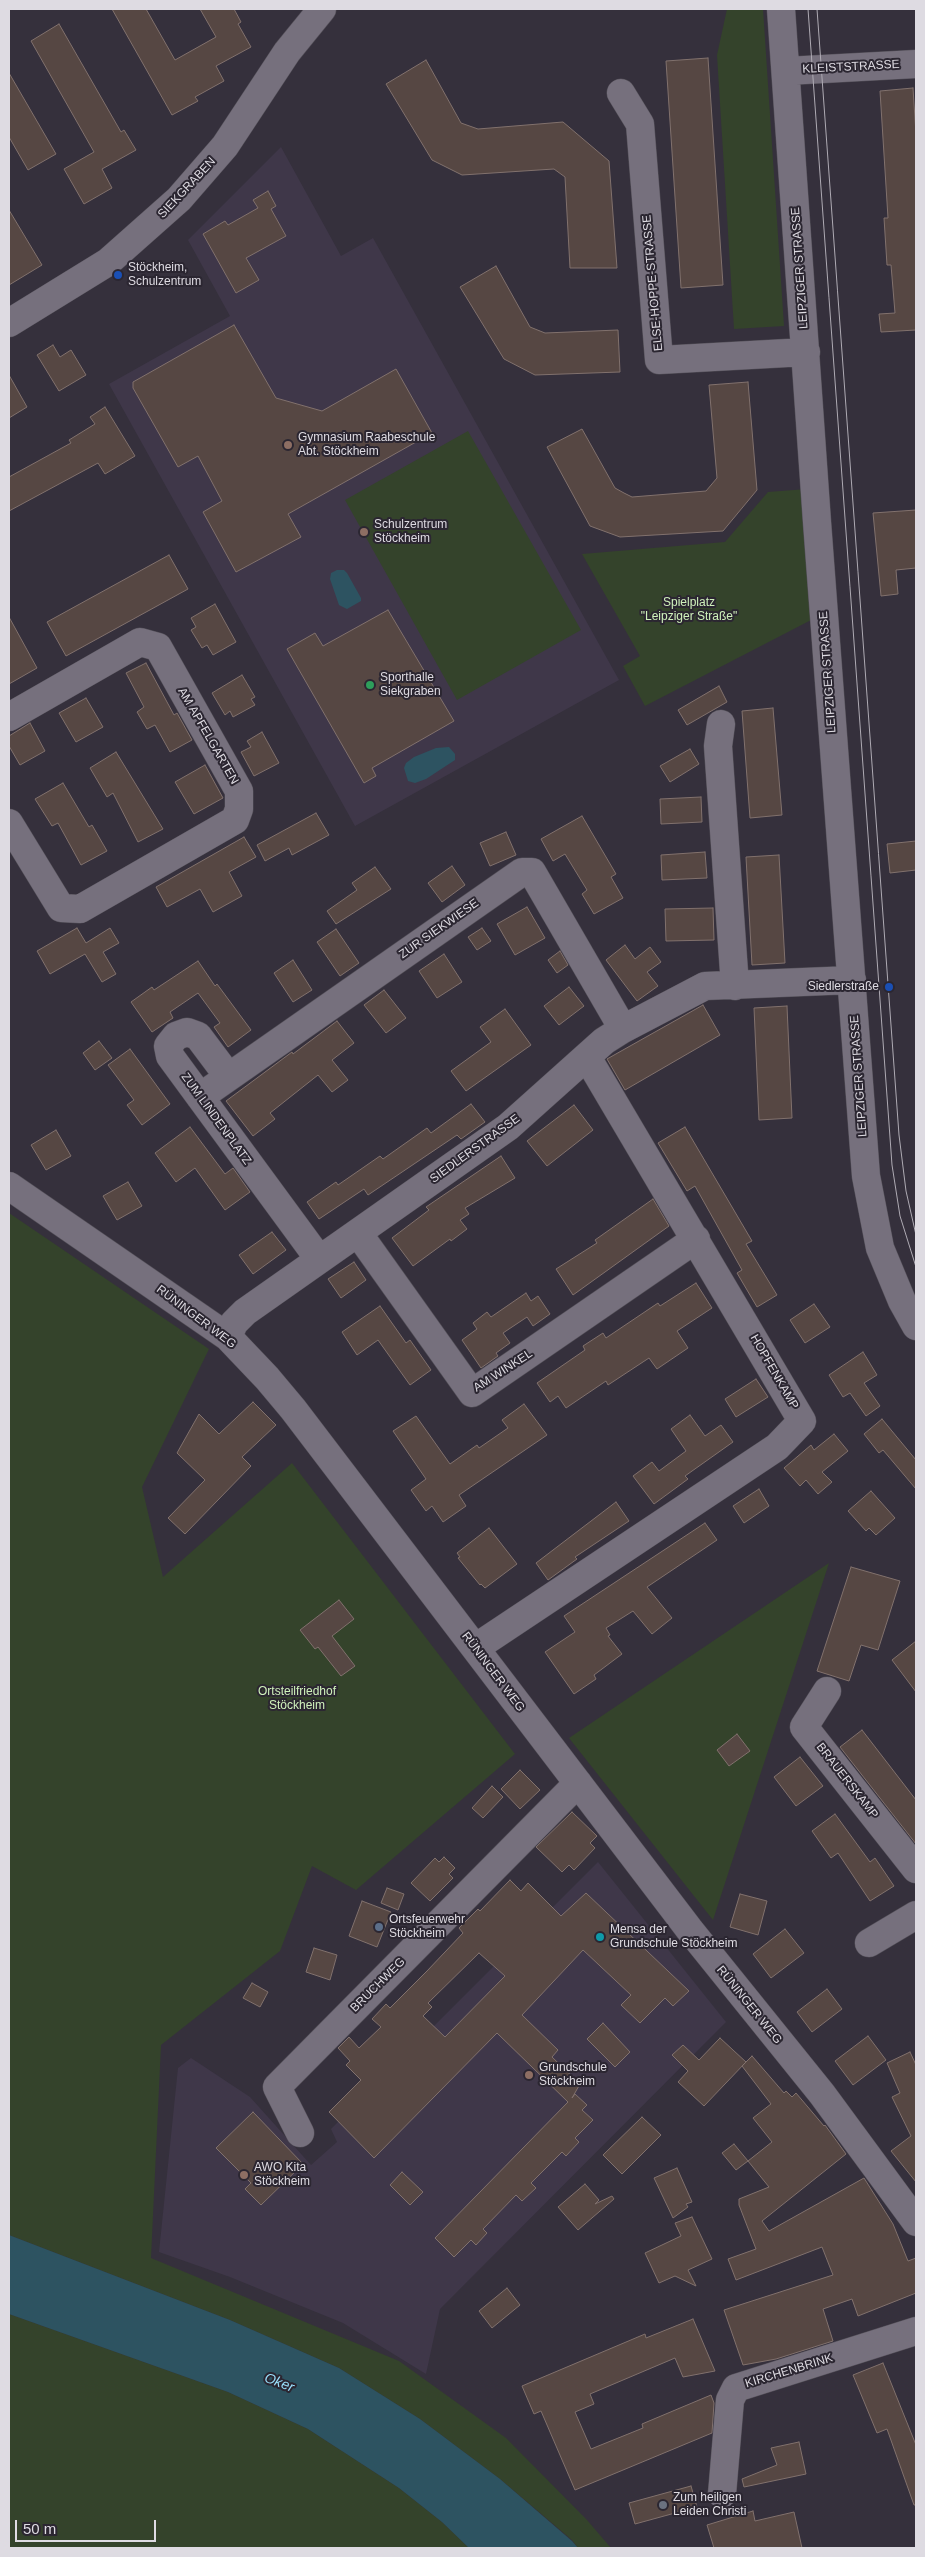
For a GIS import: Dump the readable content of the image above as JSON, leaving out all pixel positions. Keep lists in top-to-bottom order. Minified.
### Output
{"streets":{"street":["KLEISTSTRASSE","SIEKGRABEN","LEIPZIGER STRASSE","ELSE-HOPPE-STRASSE","AM APFELGARTEN","ZUR SIEKWIESE","ZUM LINDENPLATZ","SIEDLERSTRASSE","RÜNINGER WEG","AM WINKEL","HOPFENKAMP","BRAUERSKAMP","BRUCHWEG","KIRCHENBRINK"]},"crossings":[["KLEISTSTRASSE","LEIPZIGER STRASSE"],["LEIPZIGER STRASSE","ELSE-HOPPE-STRASSE"],["LEIPZIGER STRASSE","SIEDLERSTRASSE"],["ZUR SIEKWIESE","ZUM LINDENPLATZ"],["ZUR SIEKWIESE","SIEDLERSTRASSE"],["ZUM LINDENPLATZ","SIEDLERSTRASSE"],["SIEDLERSTRASSE","RÜNINGER WEG"],["SIEDLERSTRASSE","AM WINKEL"],["SIEDLERSTRASSE","HOPFENKAMP"],["RÜNINGER WEG","HOPFENKAMP"],["RÜNINGER WEG","BRUCHWEG"],["AM WINKEL","HOPFENKAMP"]],"water":["Oker"],"parks":["Spielplatz \"Leipziger Straße\"","Ortsteilfriedhof Stöckheim"],"places":["Stöckheim, Schulzentrum","Gymnasium Raabeschule Abt. Stöckheim","Schulzentrum Stöckheim","Sporthalle Siekgraben","Siedlerstraße","Ortsfeuerwehr Stöckheim","Mensa der Grundschule Stöckheim","Grundschule Stöckheim","AWO Kita Stöckheim","Zum heiligen Leiden Christi"],"scale_bar":"50 m"}
